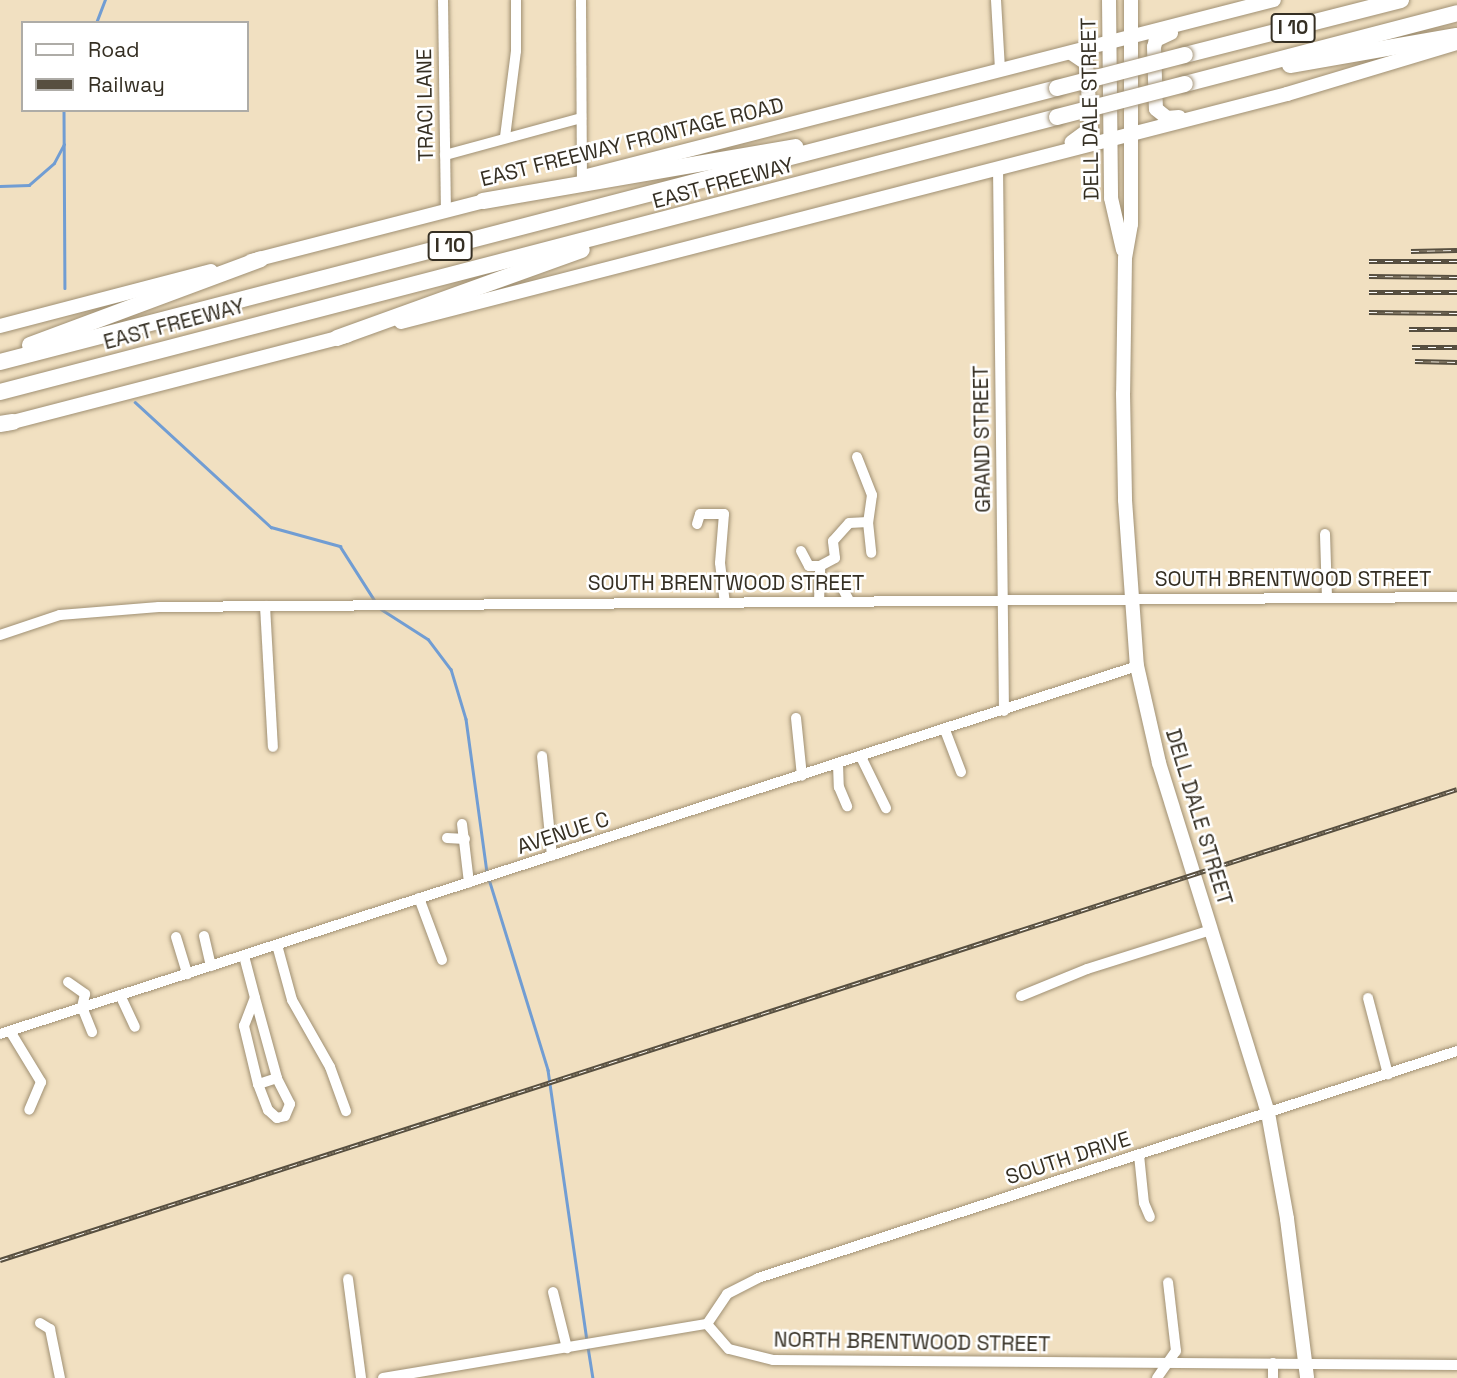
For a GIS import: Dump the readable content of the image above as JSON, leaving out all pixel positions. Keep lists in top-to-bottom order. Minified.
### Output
{"streets":{"highway":["I 10","EAST FREEWAY"],"main road":["DELL DALE STREET","EAST FREEWAY FRONTAGE ROAD"],"street":["TRACI LANE","GRAND STREET","SOUTH BRENTWOOD STREET","AVENUE C","SOUTH DRIVE","NORTH BRENTWOOD STREET"]},"crossings":[["TRACI LANE","EAST FREEWAY FRONTAGE ROAD"],["DELL DALE STREET","EAST FREEWAY FRONTAGE ROAD"],["DELL DALE STREET","SOUTH BRENTWOOD STREET"],["DELL DALE STREET","AVENUE C"],["DELL DALE STREET","SOUTH DRIVE"],["DELL DALE STREET","NORTH BRENTWOOD STREET"],["GRAND STREET","SOUTH BRENTWOOD STREET"],["GRAND STREET","AVENUE C"],["SOUTH DRIVE","NORTH BRENTWOOD STREET"]],"legend":["Road","Railway"]}
